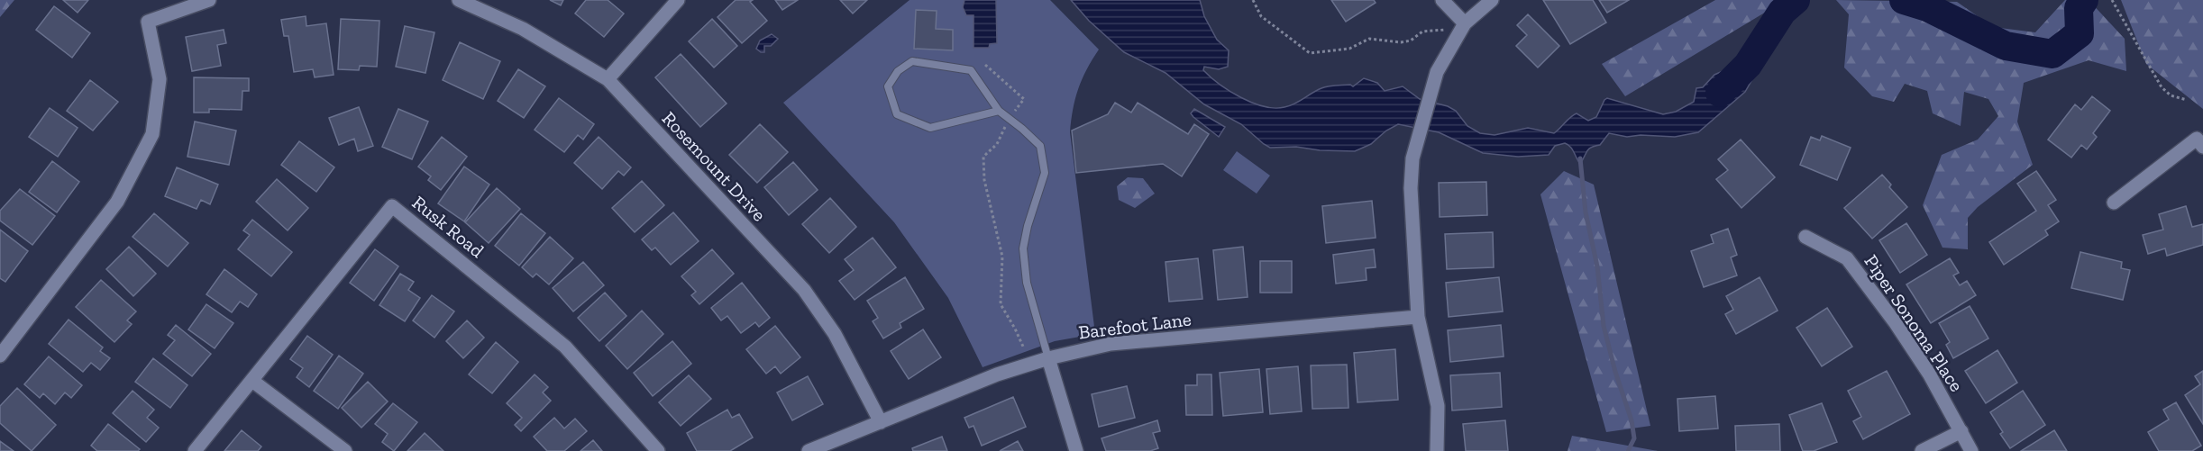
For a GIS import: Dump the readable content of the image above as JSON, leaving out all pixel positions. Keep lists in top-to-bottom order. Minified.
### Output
{"streets":{"street":["Rosemount Drive","Rusk Road","Piper Sonoma Place","Barefoot Lane"]},"crossings":[["Rosemount Drive","Barefoot Lane"]]}
